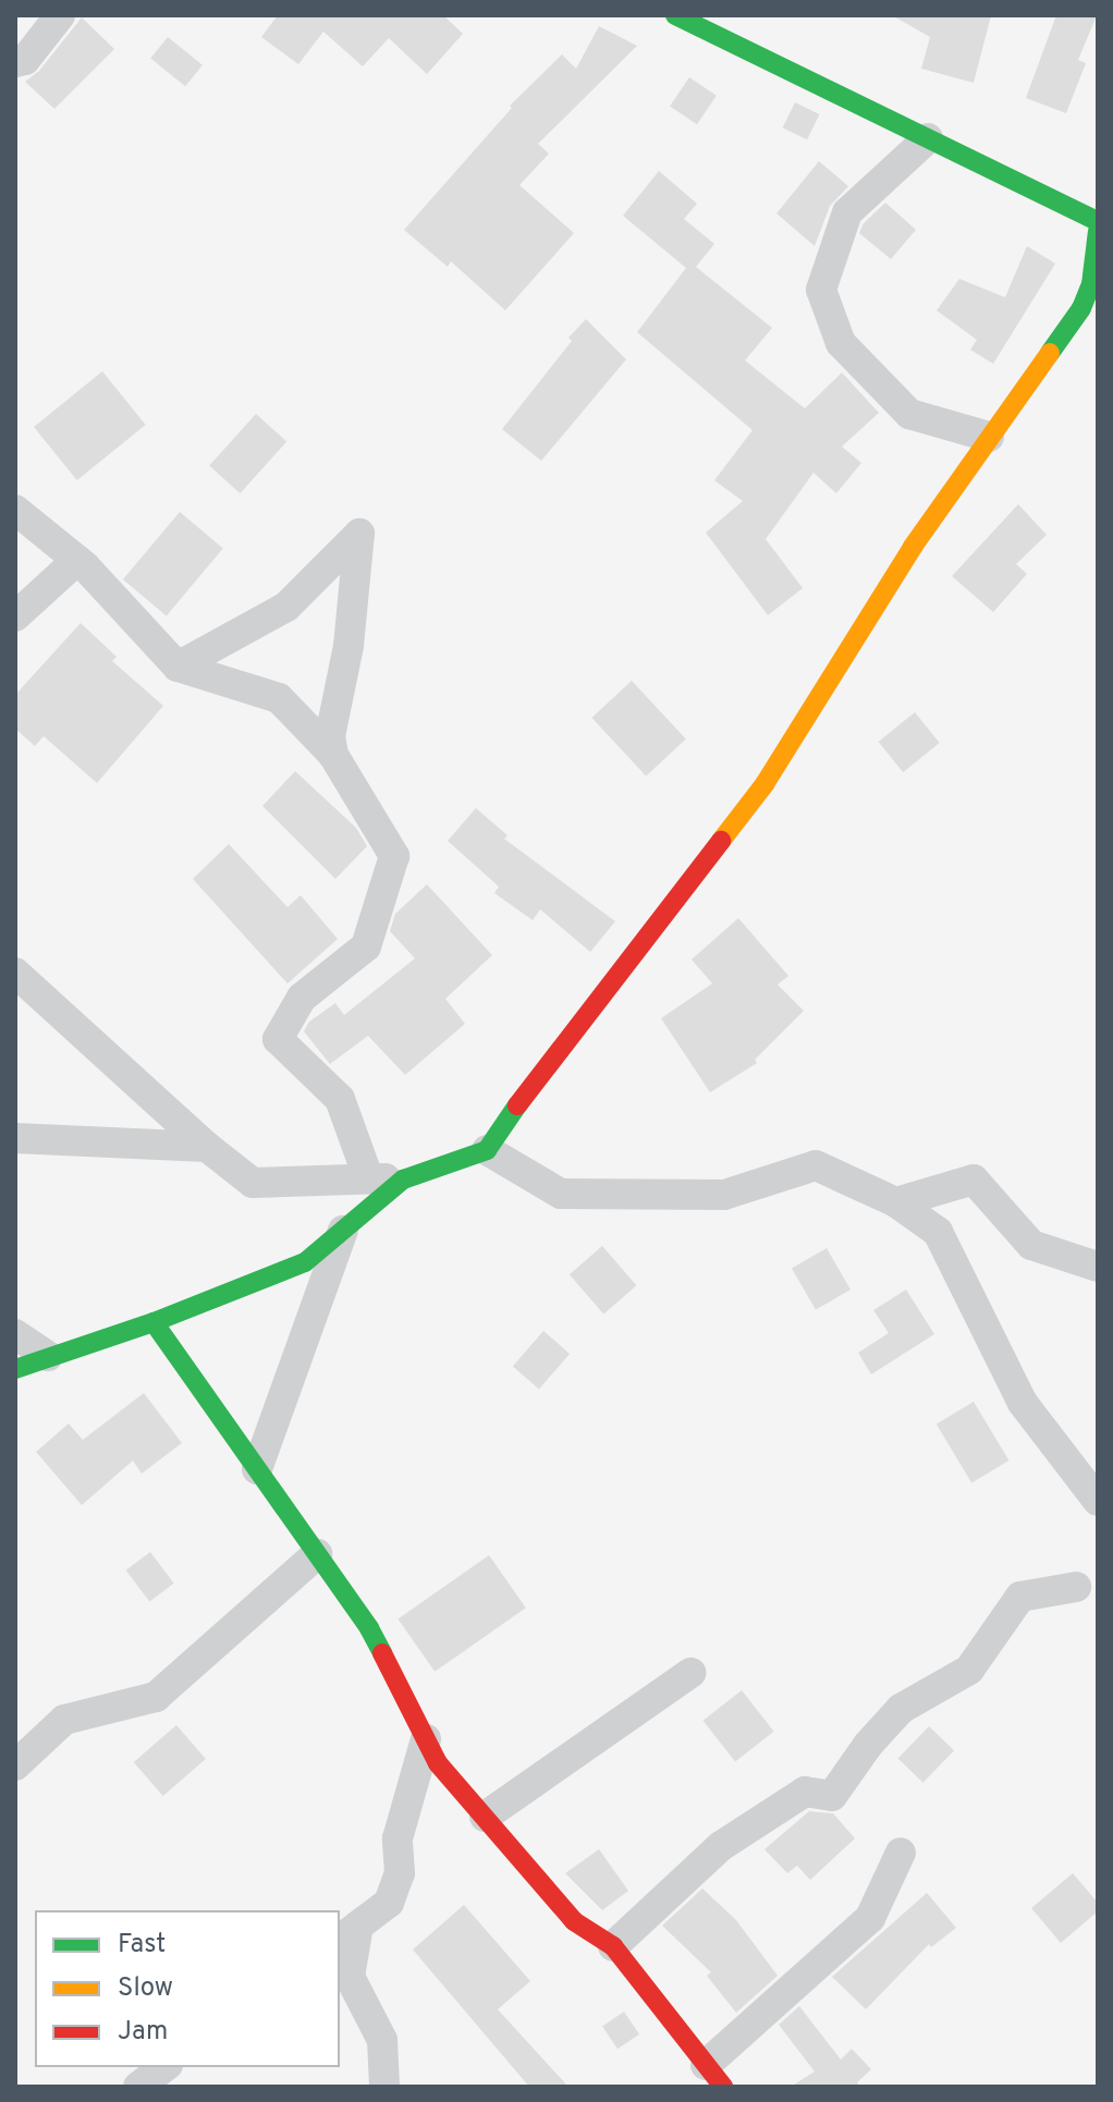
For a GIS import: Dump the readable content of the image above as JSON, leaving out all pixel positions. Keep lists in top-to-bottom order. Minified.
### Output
{"legend":["Fast","Slow","Jam"]}
